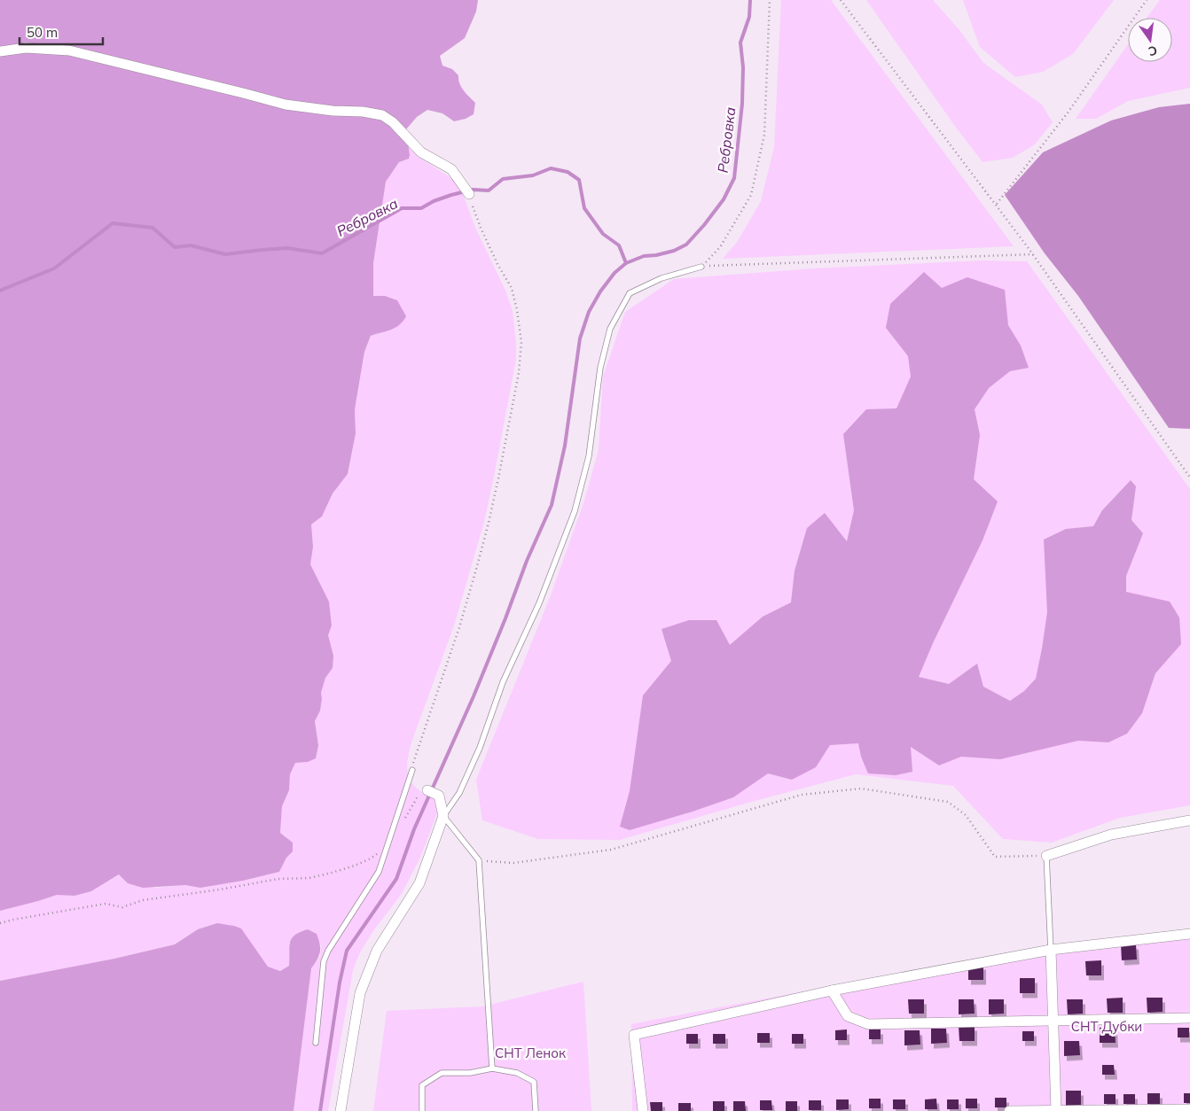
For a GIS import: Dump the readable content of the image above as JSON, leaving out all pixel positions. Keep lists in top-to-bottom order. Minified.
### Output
{"water":["Ребровка"],"parks":["СНТ Дубки","СНТ Ленок"],"scale_bar":"50 m","north":"bottom"}
